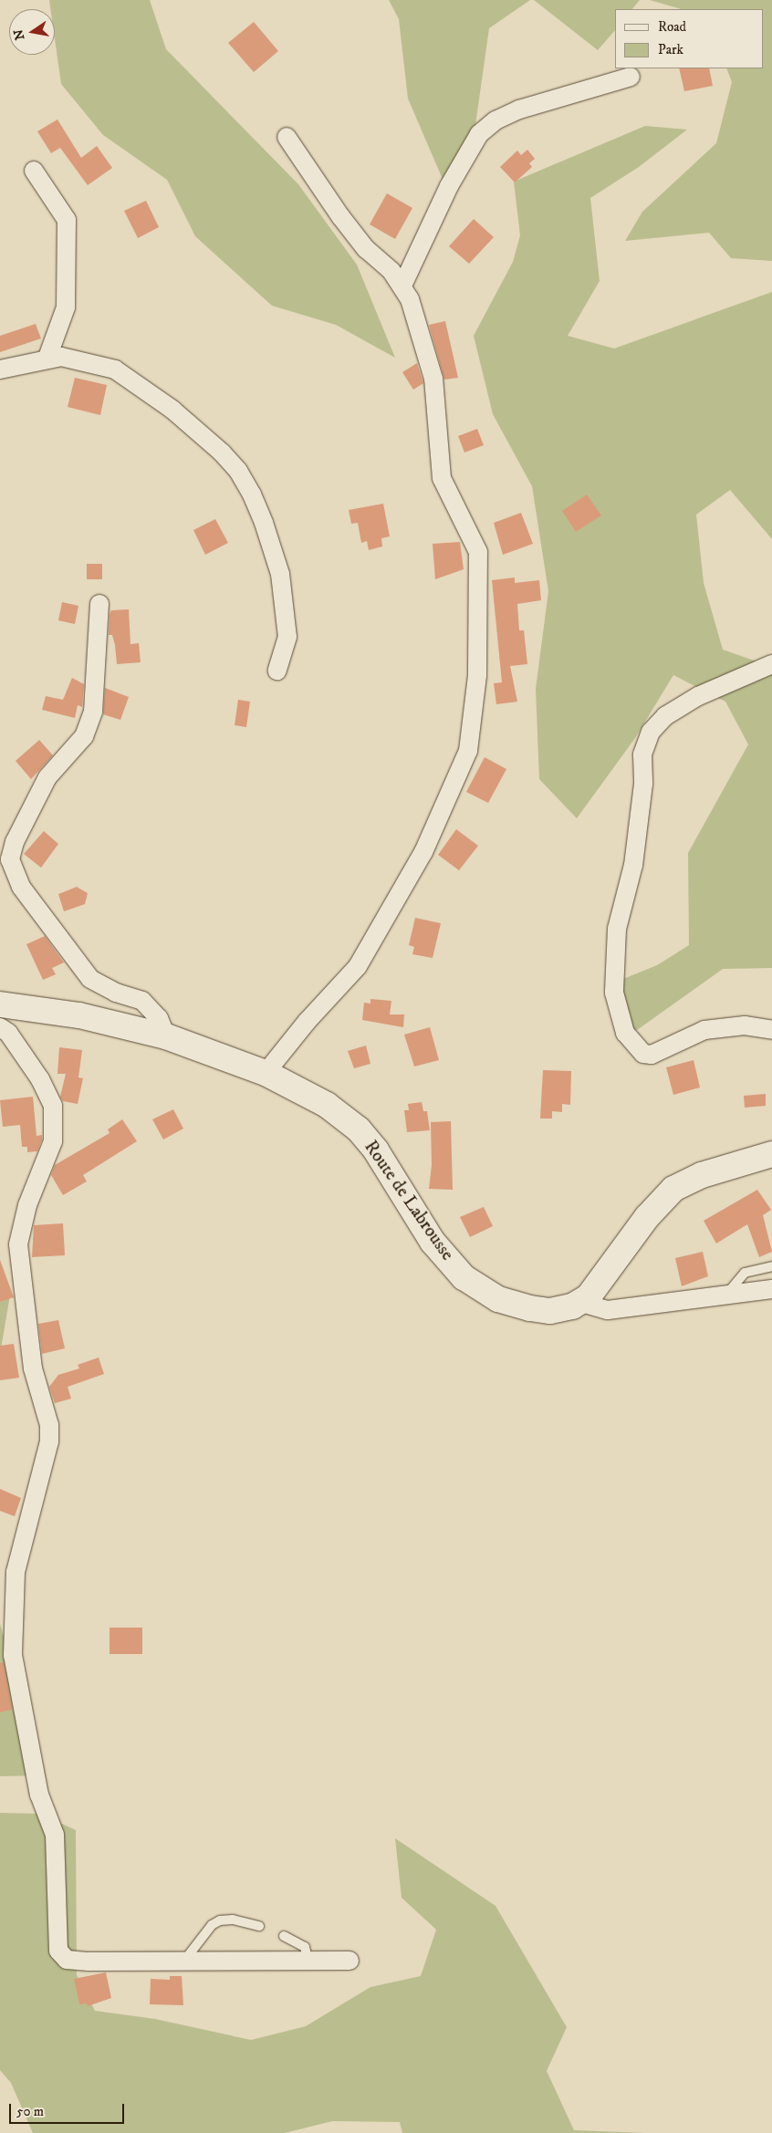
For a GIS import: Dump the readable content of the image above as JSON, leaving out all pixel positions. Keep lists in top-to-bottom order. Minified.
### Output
{"streets":{"street":["Route de Labrousse"]},"legend":["Road","Park"],"scale_bar":"50 m","north":"left"}
